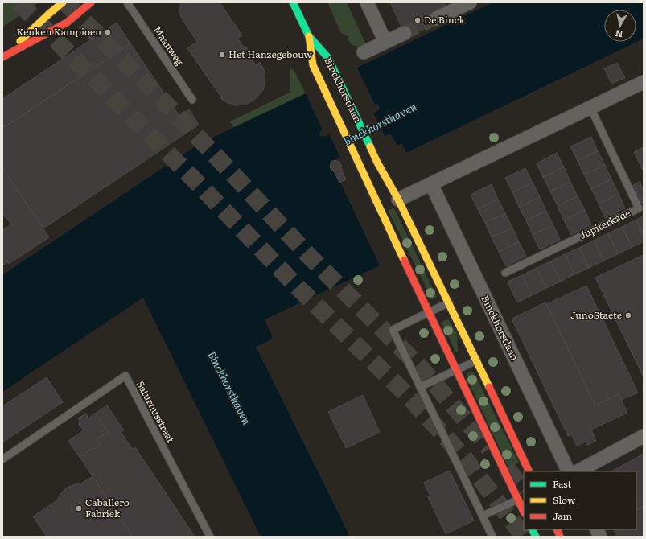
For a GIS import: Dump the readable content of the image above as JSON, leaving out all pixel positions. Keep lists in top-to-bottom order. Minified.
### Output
{"streets":{"street":["Binckhorstlaan"],"lane":["Maanweg","Jupiterkade","Saturnusstraat"]},"water":["Binckhorsthaven"],"places":["De Binck","Keuken Kampioen","Het Hanzegebouw","JunoStaete","Caballero Fabriek"],"legend":["Fast","Slow","Jam"],"north":"bottom"}
